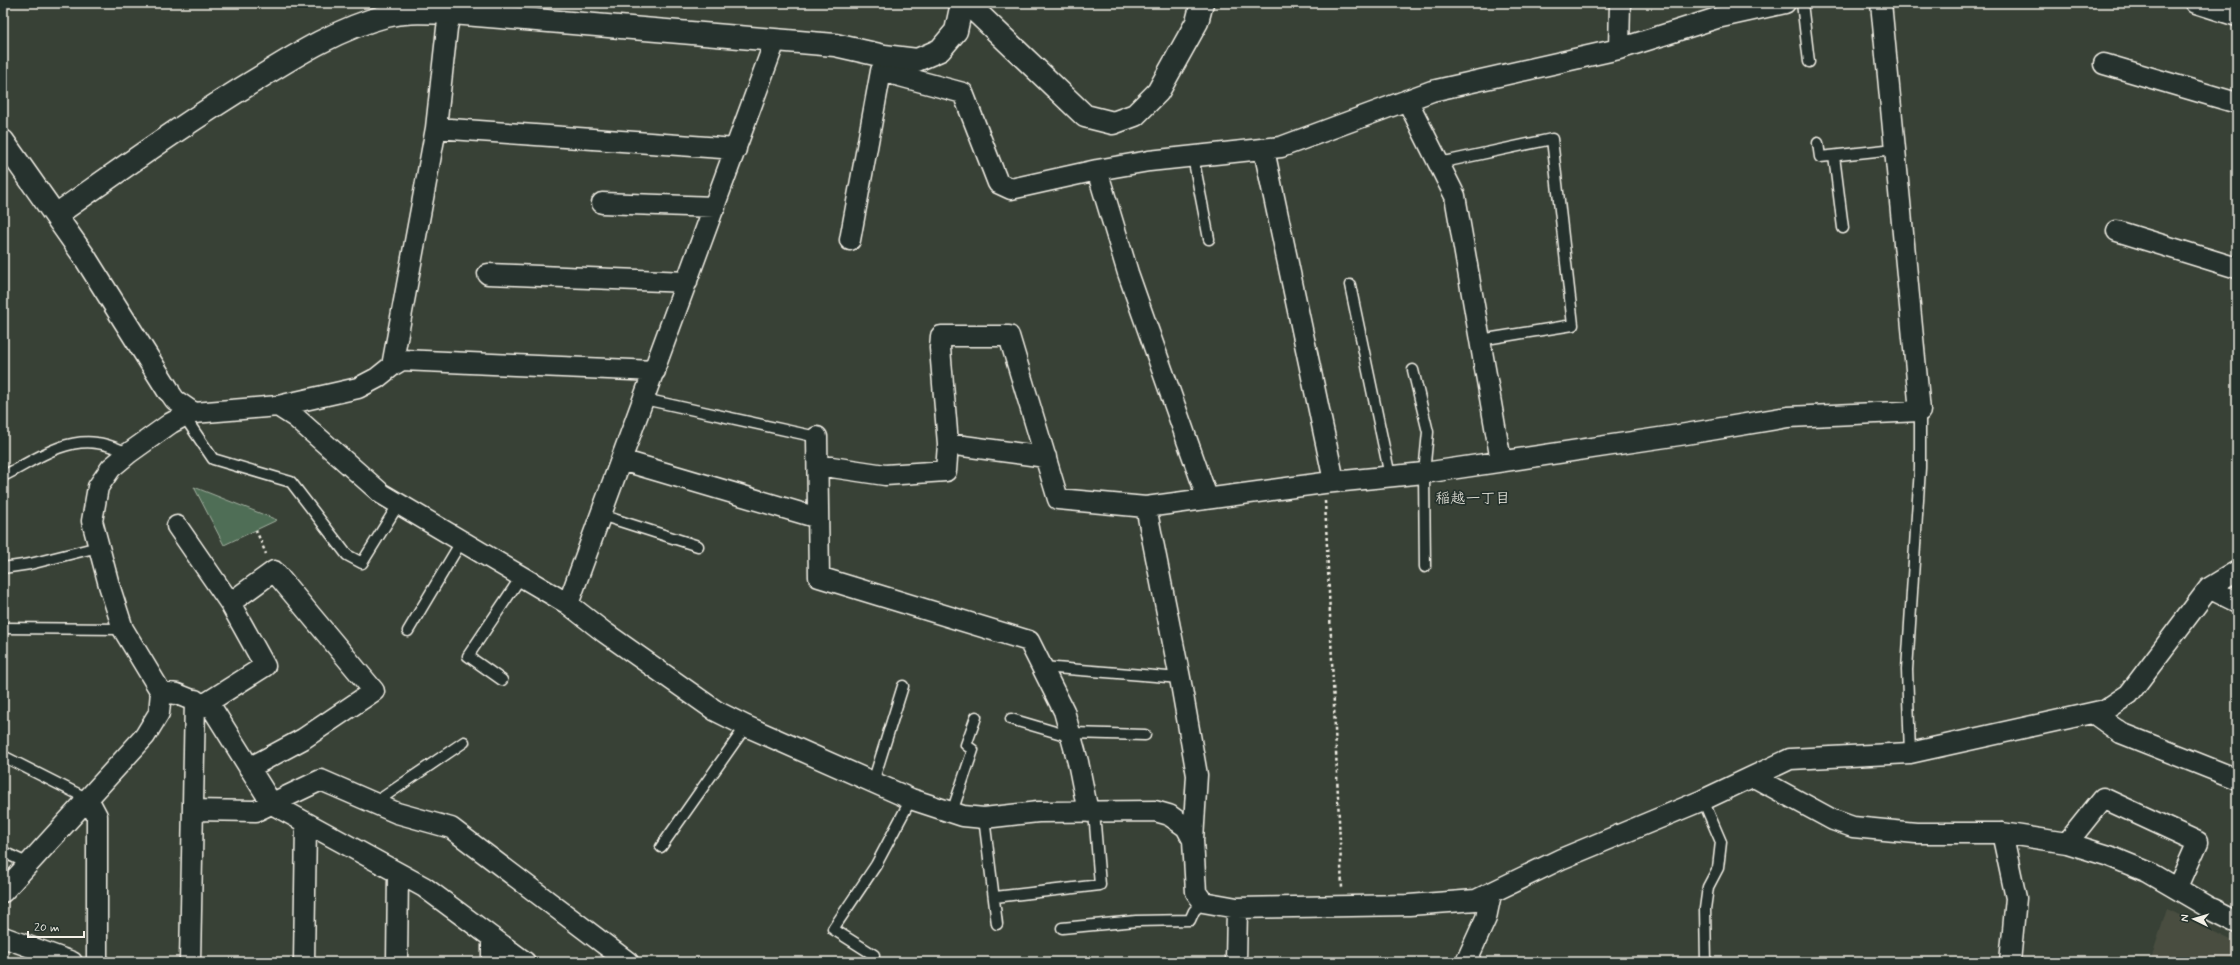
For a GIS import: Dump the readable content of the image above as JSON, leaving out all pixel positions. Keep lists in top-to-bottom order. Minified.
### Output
{"districts":["稲越一丁目"],"scale_bar":"20 m","north":"left"}
